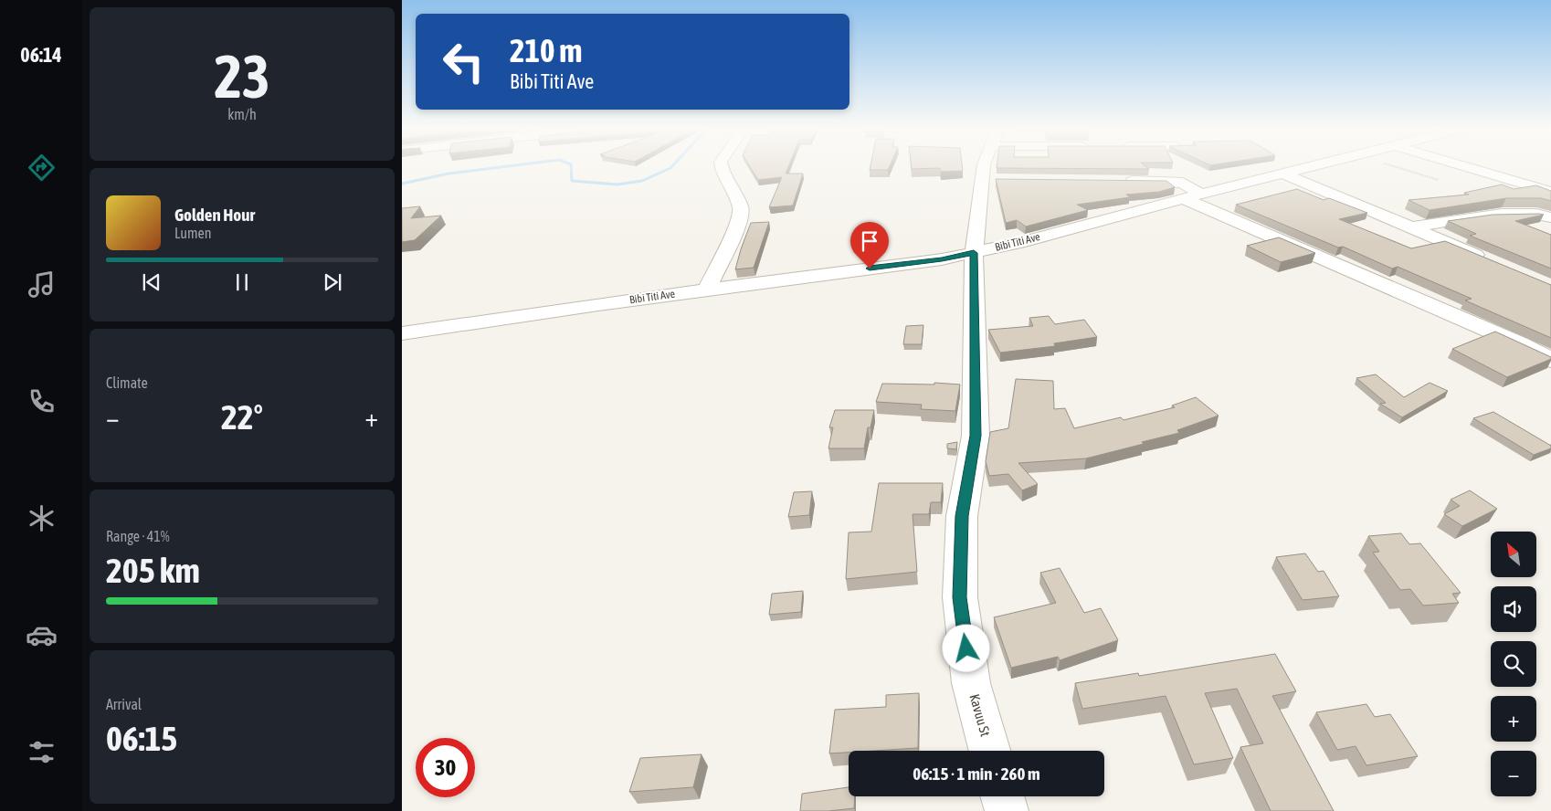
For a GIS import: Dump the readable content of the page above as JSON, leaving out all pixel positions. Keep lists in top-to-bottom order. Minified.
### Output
{"streets":{"street":["Bibi Titi Ave","Kavuu St"]},"crossings":[["Bibi Titi Ave","Kavuu St"]],"north":"top left","page":{"tabs":"06:14","tile":[["23","km/h"],"Climate",["Range · 41%","205 km"],["Arrival","06:15"]],"turn":["210 m","Bibi Titi Ave"],"song":["Golden Hour","Lumen"],"heat":["−","22°","+"],"map_buttons":["+","−"],"limit":"30","trip":"06:15 · 1 min · 260 m"}}
